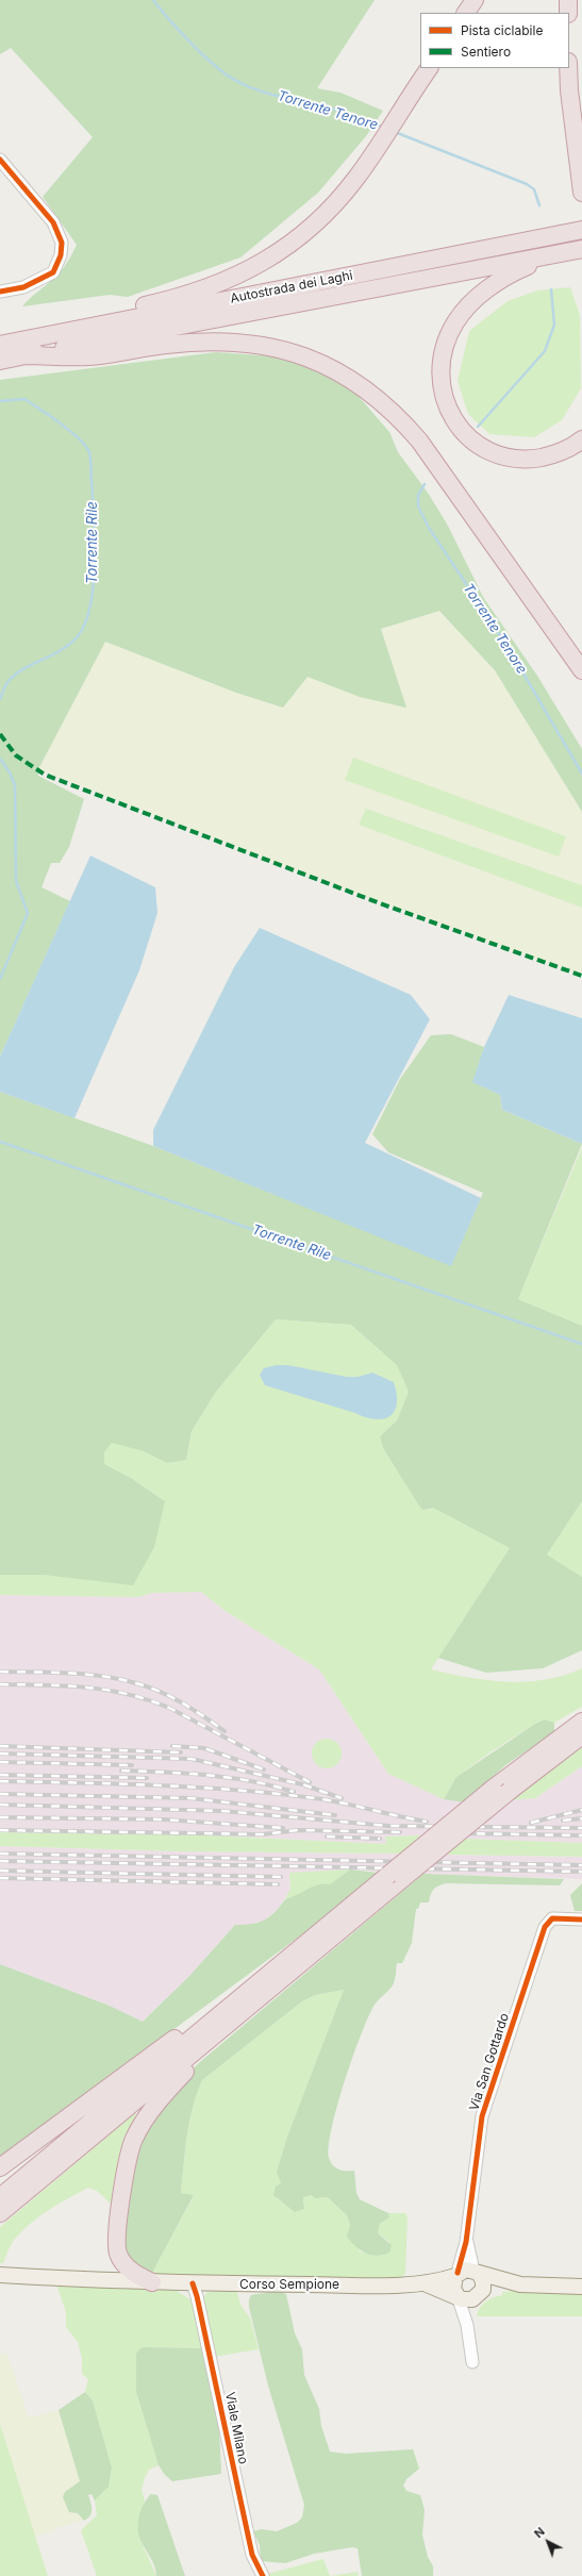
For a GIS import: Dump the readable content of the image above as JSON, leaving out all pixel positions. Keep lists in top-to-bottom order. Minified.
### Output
{"streets":{"highway":["Autostrada dei Laghi"],"main road":["Corso Sempione"],"street":["Via San Gottardo","Viale Milano"]},"crossings":[["Via San Gottardo","Corso Sempione"],["Corso Sempione","Viale Milano"]],"water":["Torrente Tenore","Torrente Rile"],"legend":["Pista ciclabile","Sentiero"],"north":"top left"}
